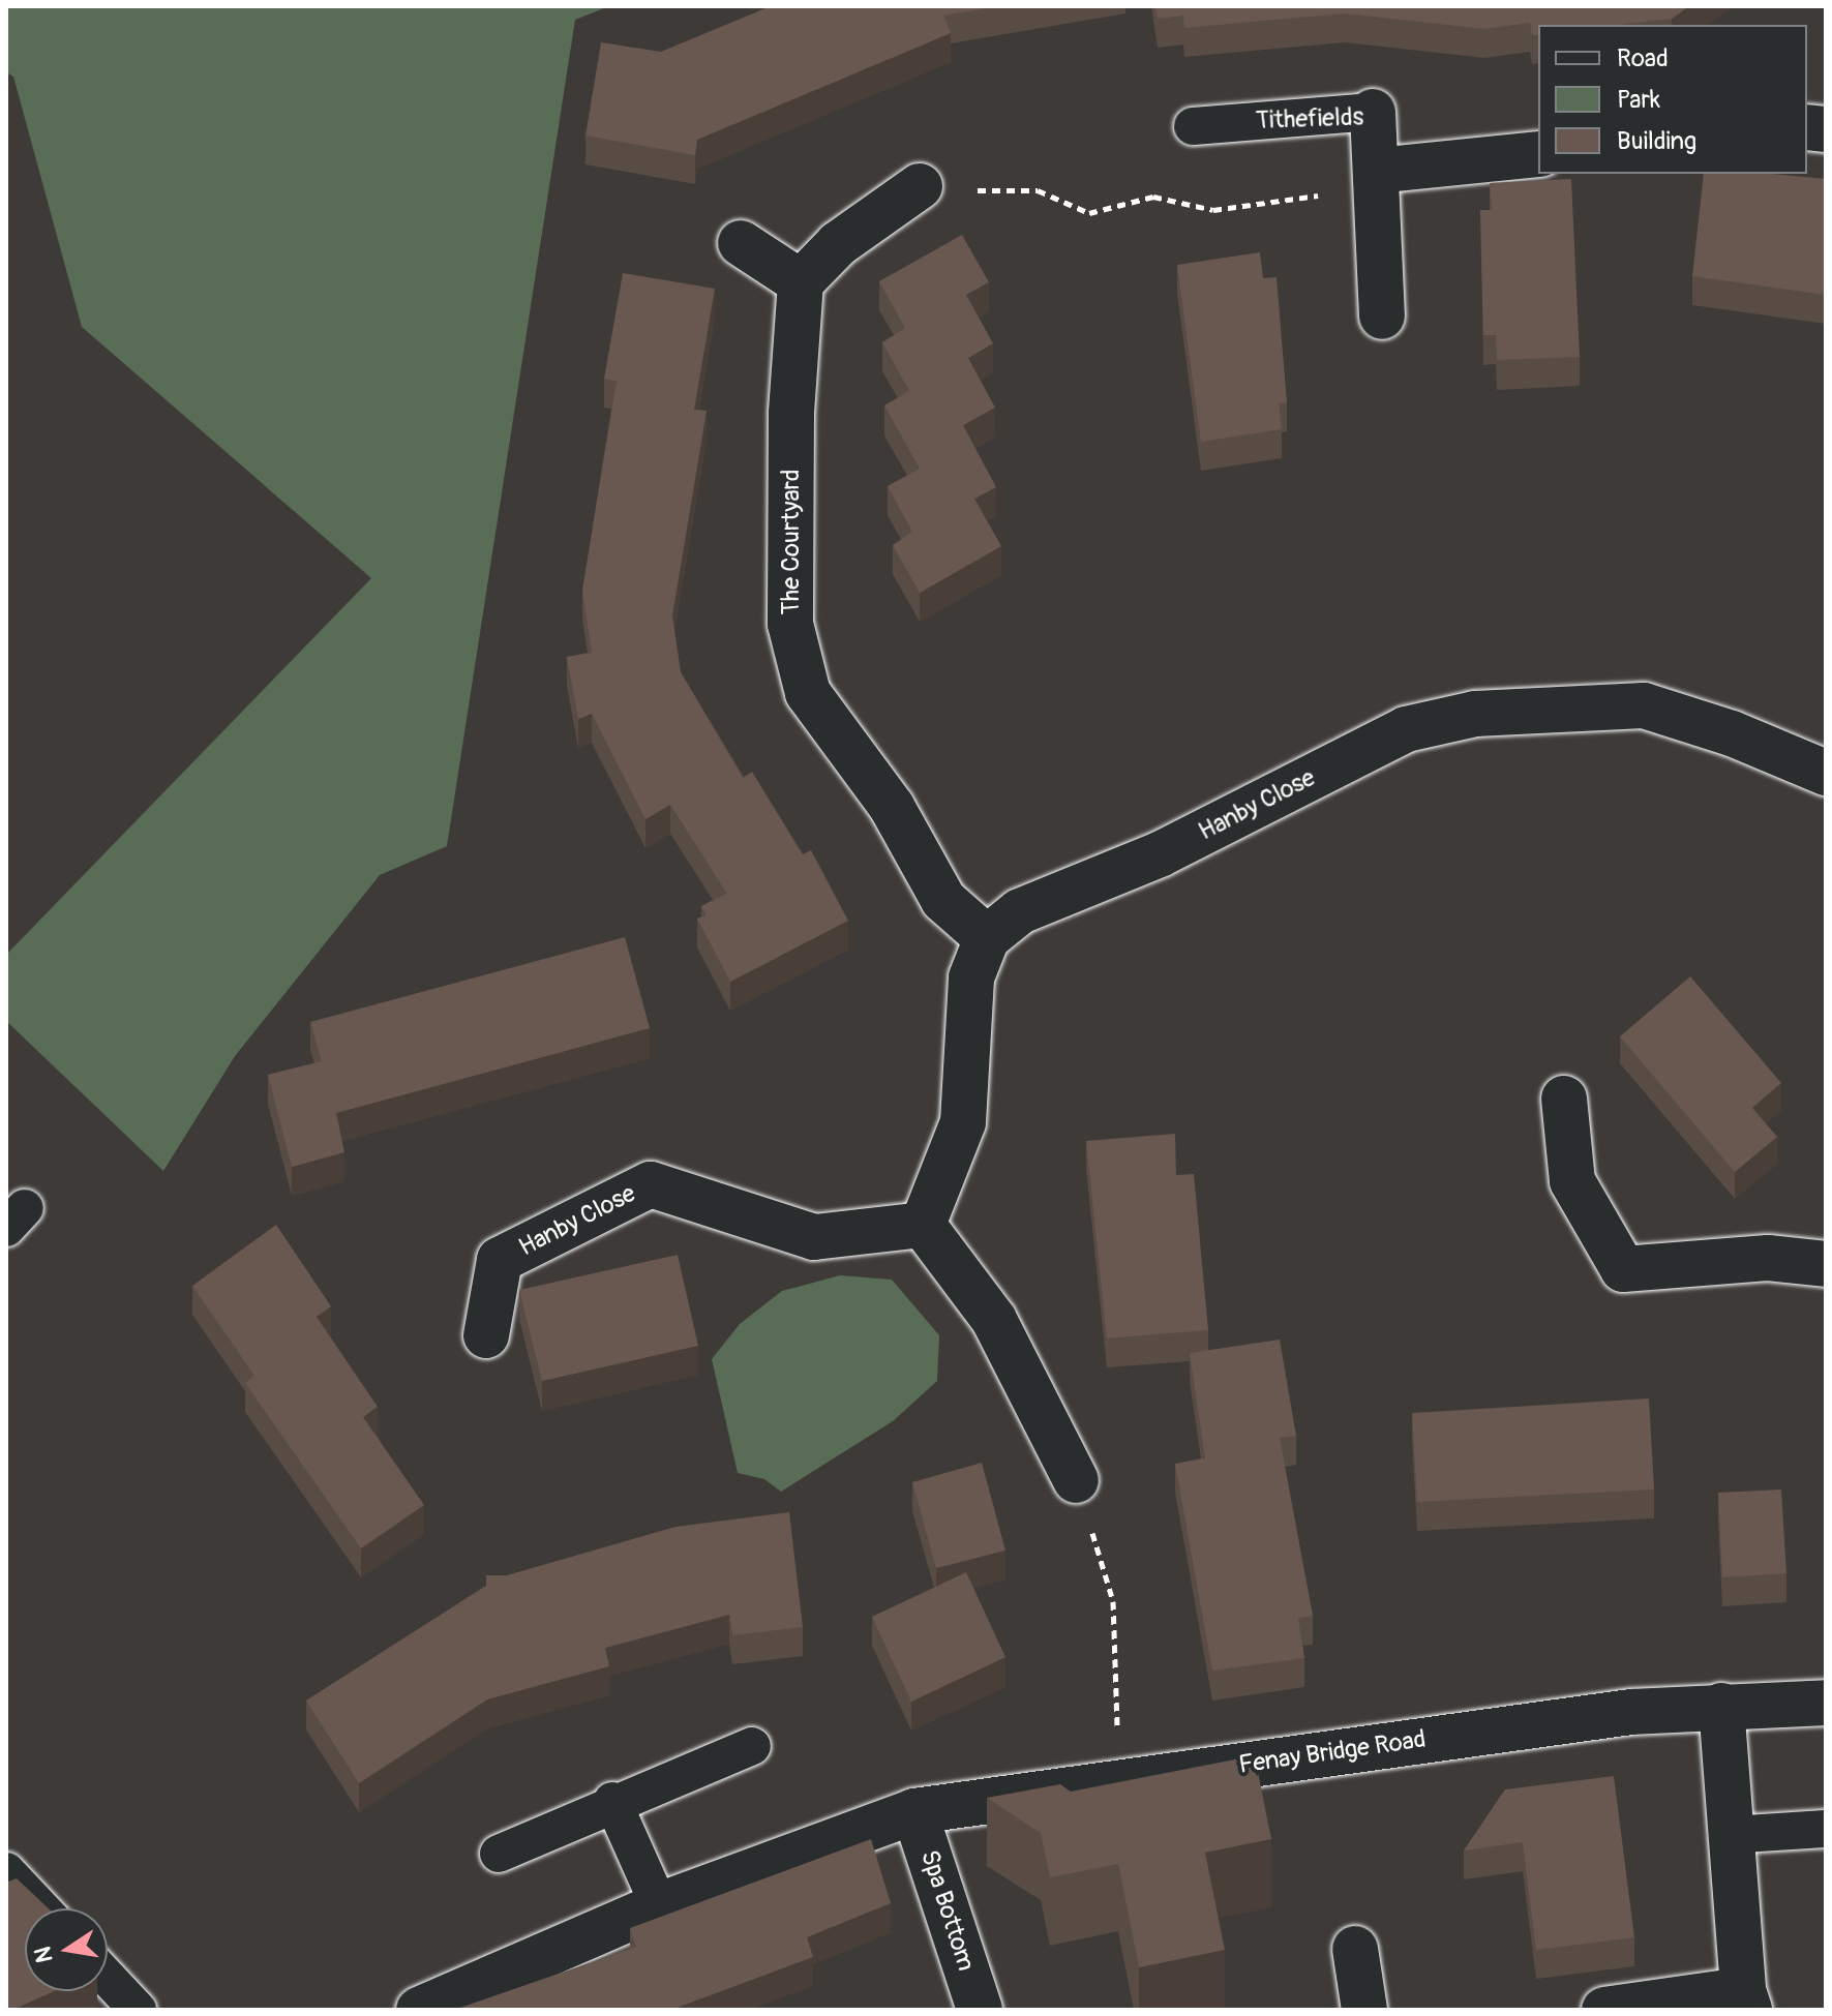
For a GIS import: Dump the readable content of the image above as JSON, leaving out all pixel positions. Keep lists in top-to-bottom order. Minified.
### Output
{"streets":{"street":["Tithefields","The Courtyard","Hanby Close","Fenay Bridge Road","Spa Bottom"]},"crossings":[["The Courtyard","Hanby Close"],["Fenay Bridge Road","Spa Bottom"]],"legend":["Road","Park","Building"],"north":"left"}
